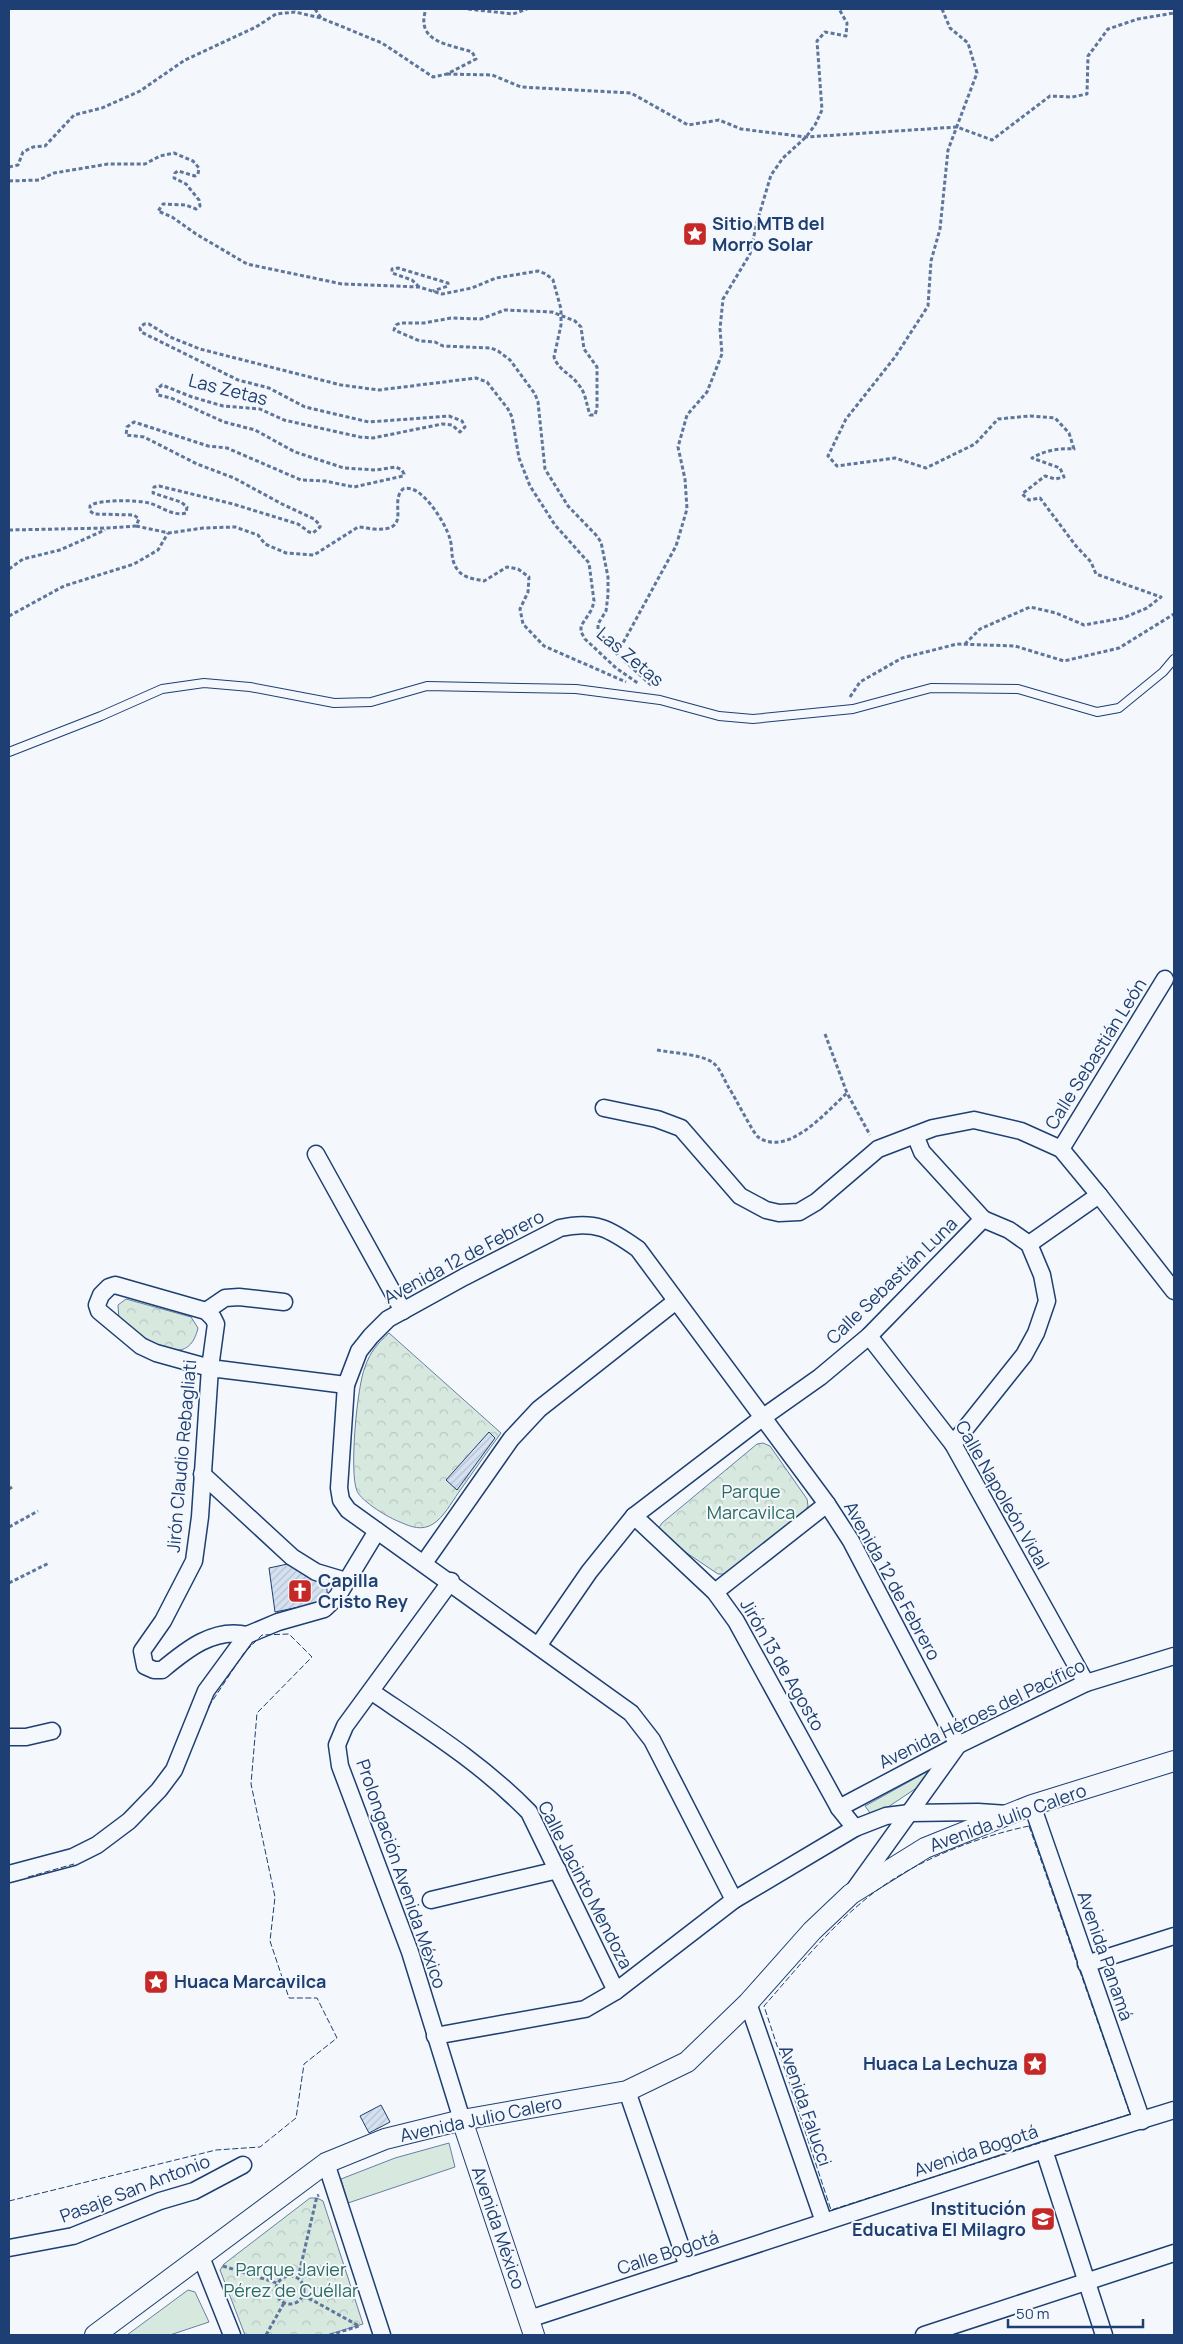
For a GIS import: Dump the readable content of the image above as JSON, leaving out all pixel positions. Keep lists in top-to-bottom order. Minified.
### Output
{"streets":{"street":["Calle Sebastián León","Avenida 12 de Febrero","Calle Sebastián Luna","Jirón Claudio Rebagliati","Calle Napoleón Vidal","Jirón 13 de Agosto","Avenida Héroes del Pacífico","Avenida Julio Calero","Prolongación Avenida México","Calle Jacinto Mendoza","Avenida Panamá","Avenida Falucci","Avenida Bogotá","Pasaje San Antonio","Avenida México","Calle Bogotá"],"path":["Las Zetas"]},"crossings":[["Avenida 12 de Febrero","Calle Sebastián Luna"],["Avenida 12 de Febrero","Avenida Héroes del Pacífico"],["Avenida 12 de Febrero","Avenida Julio Calero"],["Avenida 12 de Febrero","Prolongación Avenida México"],["Calle Sebastián Luna","Calle Napoleón Vidal"],["Calle Sebastián Luna","Jirón 13 de Agosto"],["Calle Napoleón Vidal","Avenida Héroes del Pacífico"],["Jirón 13 de Agosto","Avenida Héroes del Pacífico"],["Avenida Héroes del Pacífico","Avenida Julio Calero"],["Avenida Julio Calero","Prolongación Avenida México"],["Avenida Julio Calero","Avenida Panamá"],["Avenida Julio Calero","Avenida Falucci"],["Avenida Julio Calero","Avenida México"],["Prolongación Avenida México","Calle Jacinto Mendoza"],["Prolongación Avenida México","Avenida México"],["Avenida Panamá","Avenida Bogotá"],["Avenida Falucci","Avenida Bogotá"],["Avenida Falucci","Calle Bogotá"],["Avenida Bogotá","Calle Bogotá"],["Avenida México","Calle Bogotá"]],"parks":["Parque Marcavilca","Parque Javier Pérez de Cuéllar"],"places":{"place":["Sitio MTB del Morro Solar","Huaca Marcavilca","Huaca La Lechuza"],"church":["Capilla Cristo Rey"],"school or university":["Institución Educativa El Milagro"]},"scale_bar":"50 m"}
